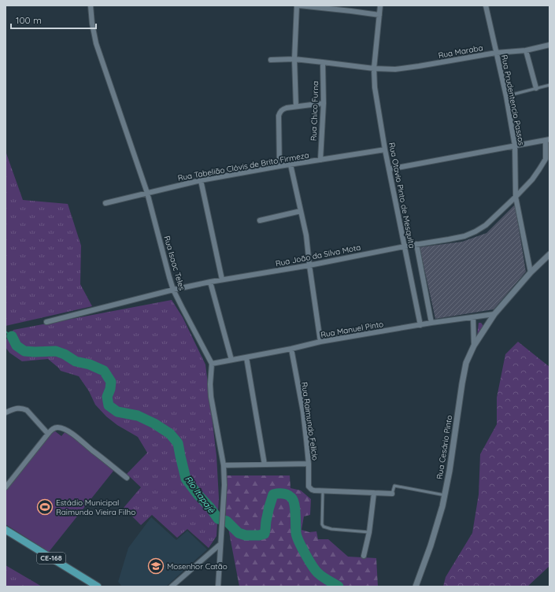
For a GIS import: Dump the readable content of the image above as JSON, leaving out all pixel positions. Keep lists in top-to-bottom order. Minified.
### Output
{"streets":{"main road":["CE-168"],"street":["Rua Maraba","Rua Prudentencio Passos","Rua Chico Furna","Rua Tabelião Clóvis de Brito Firmeza","Rua Otavio Pinto de Mesquita","Rua João da Silva Mota","Rua Isaac Teles","Rua Manuel Pinto","Rua Raimundo Felício","Rua Cesário Pinto"]},"crossings":[["Rua Maraba","Rua Prudentencio Passos"],["Rua Maraba","Rua Chico Furna"],["Rua Maraba","Rua Otavio Pinto de Mesquita"],["Rua Prudentencio Passos","Rua João da Silva Mota"],["Rua Prudentencio Passos","Rua Cesário Pinto"],["Rua Chico Furna","Rua Tabelião Clóvis de Brito Firmeza"],["Rua Tabelião Clóvis de Brito Firmeza","Rua Otavio Pinto de Mesquita"],["Rua Tabelião Clóvis de Brito Firmeza","Rua Isaac Teles"],["Rua Otavio Pinto de Mesquita","Rua João da Silva Mota"],["Rua Otavio Pinto de Mesquita","Rua Manuel Pinto"],["Rua João da Silva Mota","Rua Isaac Teles"],["Rua Isaac Teles","Rua Manuel Pinto"],["Rua Manuel Pinto","Rua Raimundo Felício"],["Rua Manuel Pinto","Rua Cesário Pinto"]],"water":["Rio Itapajé"],"places":{"sports":["Estádio Municipal Raimundo Vieira Filho"],"school or university":["Mosenhor Catão"]},"scale_bar":"100 m"}
